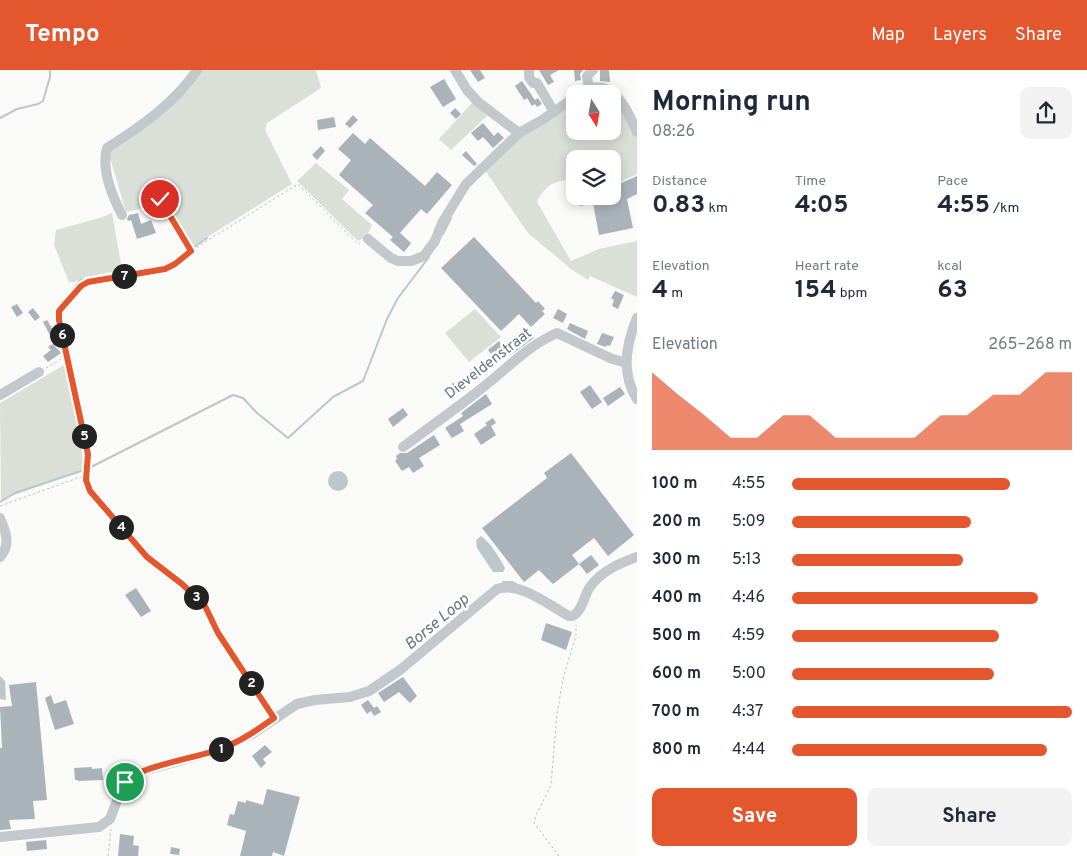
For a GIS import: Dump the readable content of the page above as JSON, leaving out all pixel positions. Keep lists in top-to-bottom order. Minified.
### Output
{"streets":{"street":["Dieveldenstraat"]},"water":["Borse Loop"],"north":"bottom","page":{"header":"Tempo","nav":["Map","Layers","Share"],"heading":["Morning run","08:26"],"stats":[["Distance","0.83 km"],["Time","4:05"],["Pace","4:55 /km"],["Elevation","4 m"],["Heart rate","154 bpm"],["kcal","63"]],"pins":["7","6","5","4","3","2","1"],"chart":["Elevation","265–268 m"],"list":[{"name":"100 m","note":"4:55"},{"name":"200 m","note":"5:09"},{"name":"300 m","note":"5:13"},{"name":"400 m","note":"4:46"},{"name":"500 m","note":"4:59"},{"name":"600 m","note":"5:00"},{"name":"700 m","note":"4:37"},{"name":"800 m","note":"4:44"}],"buttons":["Save","Share"]}}
